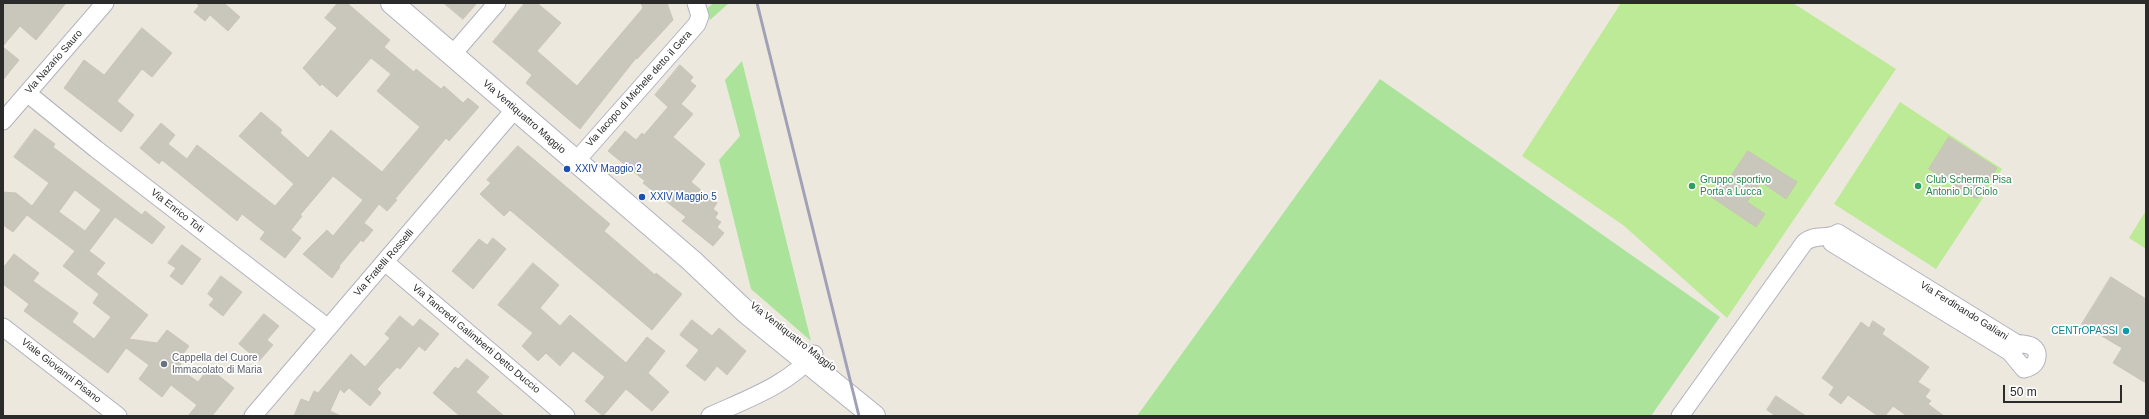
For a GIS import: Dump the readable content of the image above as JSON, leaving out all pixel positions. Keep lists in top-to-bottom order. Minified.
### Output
{"streets":{"street":["Via Nazario Sauro","Via Iacopo di Michele detto il Gera","Via Ventiquattro Maggio","Via Enrico Toti","Via Fratelli Rosselli","Via Ferdinando Galiani","Via Tancredi Galimberti Detto Duccio","Viale Giovanni Pisano"]},"crossings":[["Via Nazario Sauro","Via Enrico Toti"],["Via Iacopo di Michele detto il Gera","Via Ventiquattro Maggio"],["Via Ventiquattro Maggio","Via Fratelli Rosselli"],["Via Enrico Toti","Via Fratelli Rosselli"],["Via Fratelli Rosselli","Via Tancredi Galimberti Detto Duccio"]],"places":["XXIV Maggio 2","Gruppo sportivo Porta a Lucca","Club Scherma Pisa Antonio Di Ciolo","XXIV Maggio 5","CENTrOPASSI","Cappella del Cuore Immacolato di Maria"],"scale_bar":"50 m"}
